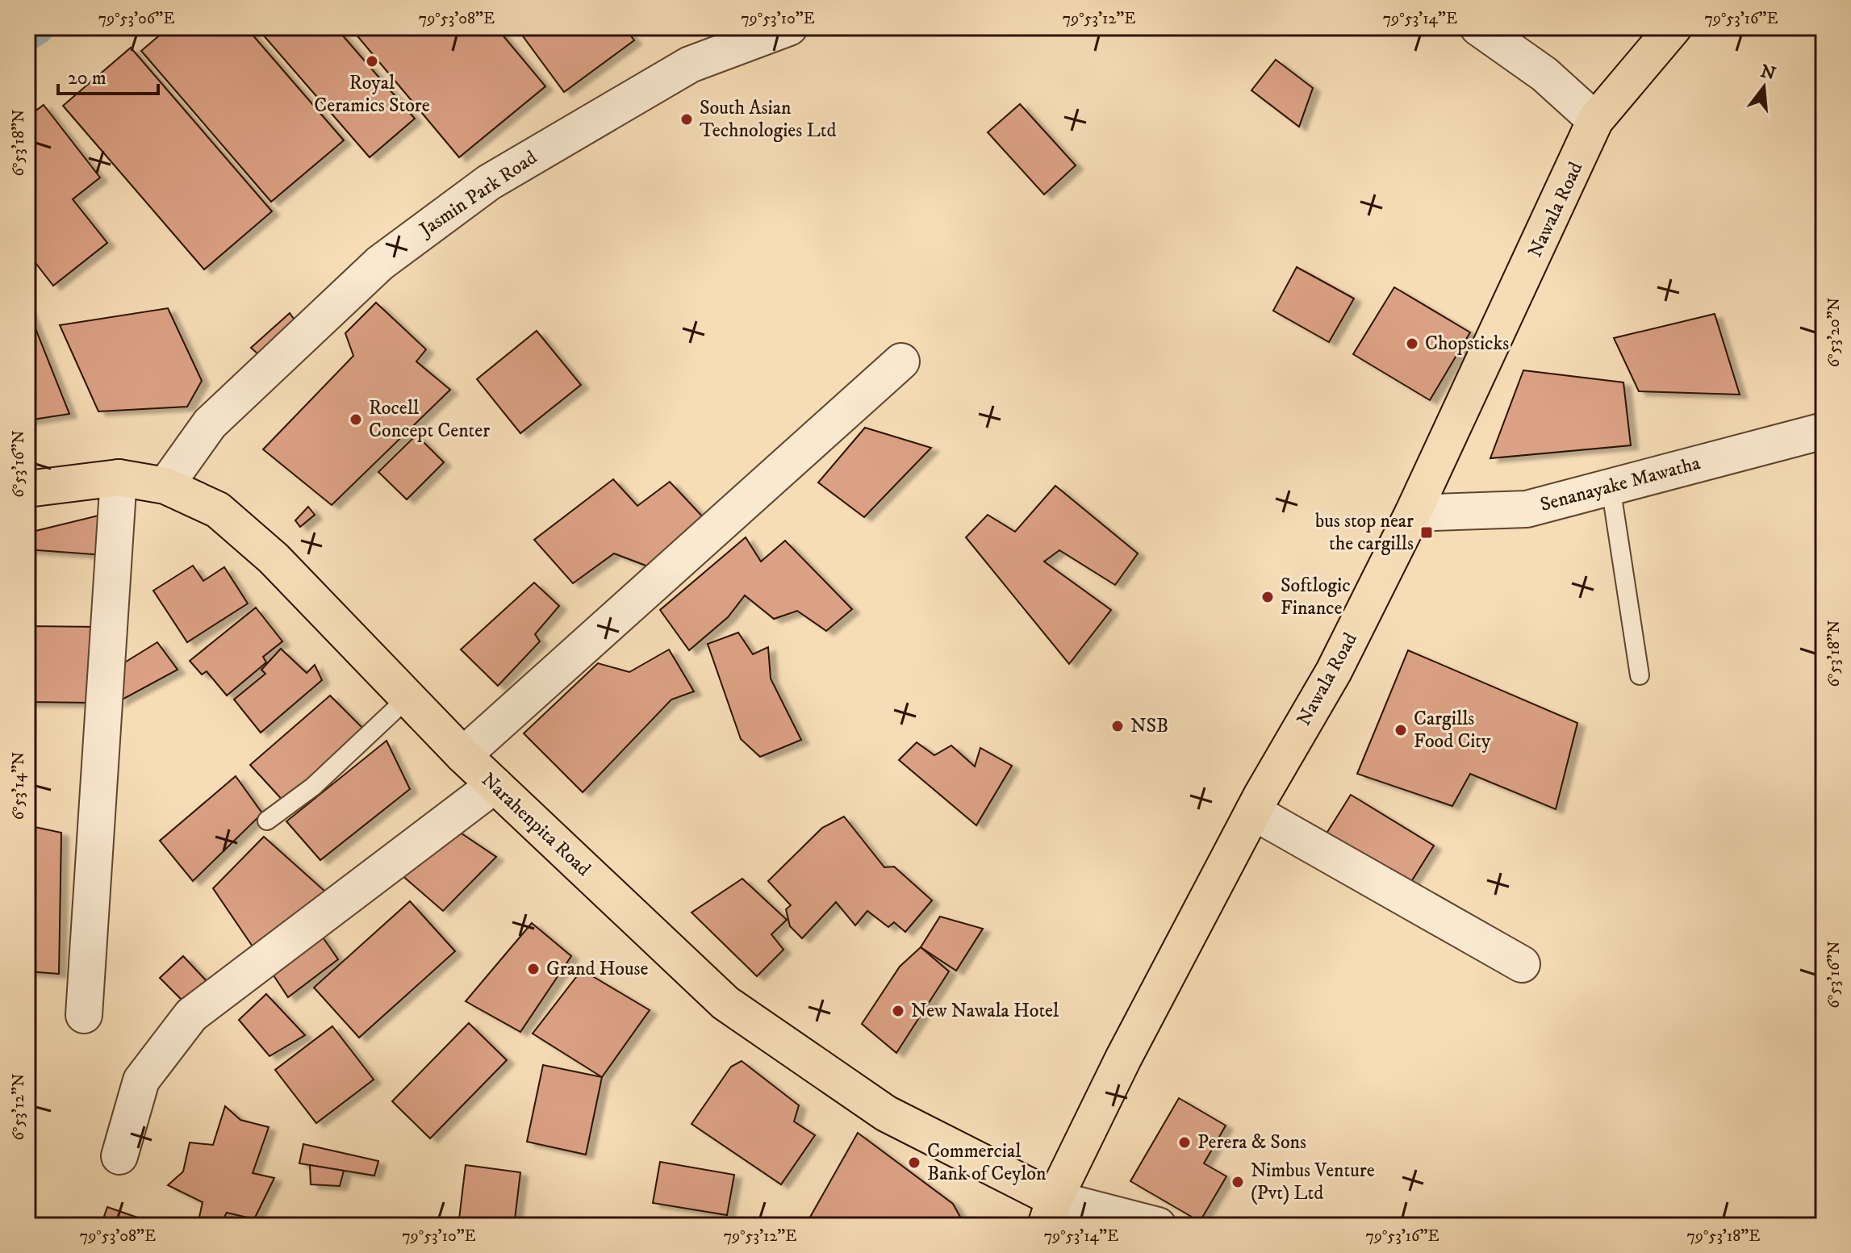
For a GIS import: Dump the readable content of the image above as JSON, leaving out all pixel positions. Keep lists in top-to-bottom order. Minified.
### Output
{"streets":{"main road":["Nawala Road","Narahenpita Road"],"street":["Jasmin Park Road","Senanayake Mawatha"]},"crossings":[["Jasmin Park Road","Narahenpita Road"],["Nawala Road","Senanayake Mawatha"],["Nawala Road","Narahenpita Road"]],"places":{"other":["Royal Ceramics Store","South Asian Technologies Ltd","Chopsticks","Rocell Concept Center","Softlogic Finance","NSB","Cargills Food City","Grand House","New Nawala Hotel","Perera & Sons","Commercial Bank of Ceylon","Nimbus Venture (Pvt) Ltd"],"transit":["bus stop near the cargills"]},"scale_bar":"20 m","north":"top","coordinates":["79°53'06\"E","79°53'08\"E","79°53'10\"E","79°53'12\"E","79°53'14\"E","79°53'16\"E","6°53'18\"N","6°53'20\"N","6°53'16\"N","6°53'14\"N","6°53'12\"N","79°53'18\"E"]}
